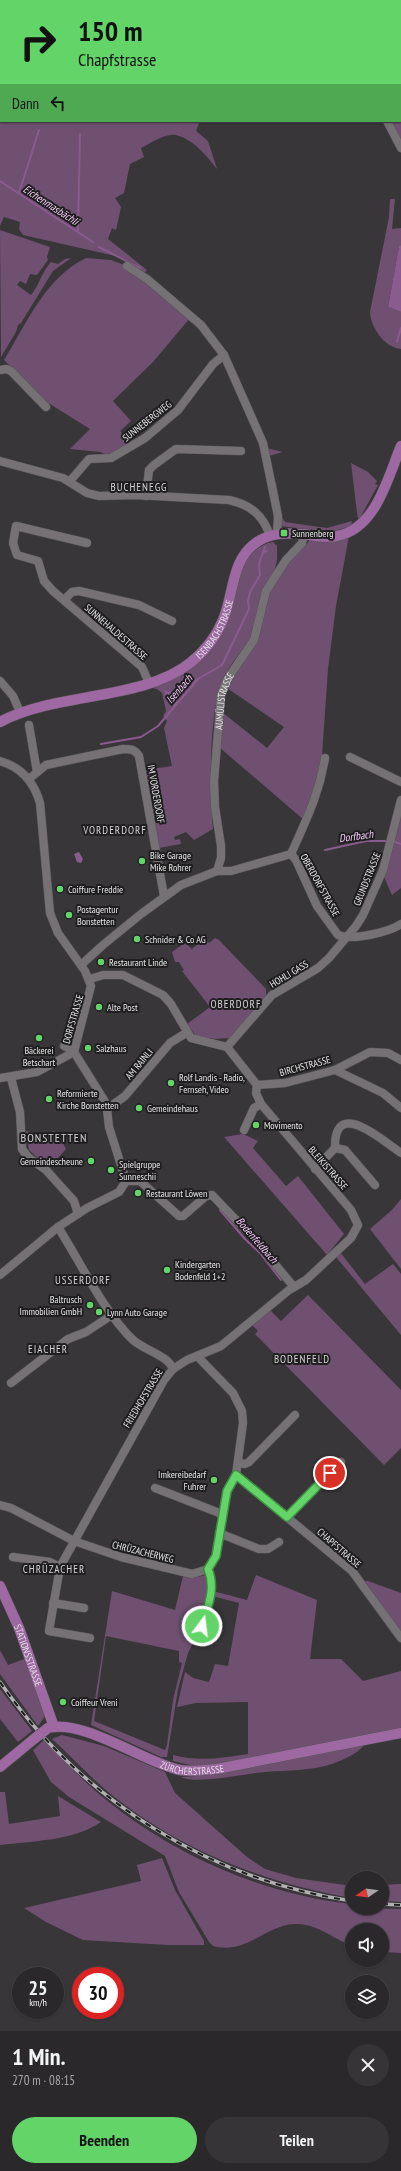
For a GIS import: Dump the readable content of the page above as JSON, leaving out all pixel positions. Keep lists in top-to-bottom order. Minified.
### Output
{"streets":{"main road":["ISENBACHSTRASSE","STATIONSSTRASSE","ZÜRCHERSTRASSE"],"street":["SUNNEBERGWEG","SUNNEHALDESTRASSE","AUMÜLISTRASSE","IM VORDERDORF","GRUNDSTRASSE","OBERDORFSTRASSE","HOHLI GASS","DORFSTRASSE","AM RAINLI","BIRCHSTRASSE","BLEIKISTRASSE","FRIEDHOFSTRASSE","CHAPFSTRASSE","CHRÜZACHERWEG"]},"crossings":[["ISENBACHSTRASSE","SUNNEHALDESTRASSE"],["ISENBACHSTRASSE","AUMÜLISTRASSE"],["AUMÜLISTRASSE","OBERDORFSTRASSE"],["GRUNDSTRASSE","OBERDORFSTRASSE"],["GRUNDSTRASSE","HOHLI GASS"],["OBERDORFSTRASSE","HOHLI GASS"],["DORFSTRASSE","AM RAINLI"],["BIRCHSTRASSE","BLEIKISTRASSE"],["BLEIKISTRASSE","FRIEDHOFSTRASSE"],["FRIEDHOFSTRASSE","CHRÜZACHERWEG"],["STATIONSSTRASSE","ZÜRCHERSTRASSE"]],"districts":["BUCHENEGG","VORDERDORF","OBERDORF","BONSTETTEN","USSERDORF","EIACHER","BODENFELD","CHRÜZACHER"],"water":["Eichenmasbächli","Isenbach","Dorfbach","Bodenfeldbach"],"places":{"transit":["Sunnenberg"],"other":["Bike Garage Mike Rohrer","Coiffure Freddie","Postagentur Bonstetten","Schnider & Co AG","Restaurant Linde","Alte Post","Bäckerei Betschart","Salzhaus","Rolf Landis - Radio, Fernseh, Video","Reformierte Kirche Bonstetten","Gemeindehaus","Movimento","Gemeindescheune","Spielgruppe Sunneschii","Restaurant Löwen","Kindergarten Bodenfeld 1+2","Baltrusch Immobilien GmbH","Lynn Auto Garage","Imkereibedarf Fuhrer","Coiffeur Vreni"]},"north":"left","page":{"turn":["150 m","Chapfstrasse"],"then":"Dann","speed":"25 km/h","limit":"30","heading":["1 Min.","270 m · 08:15"],"buttons":["Beenden","Teilen"]}}
